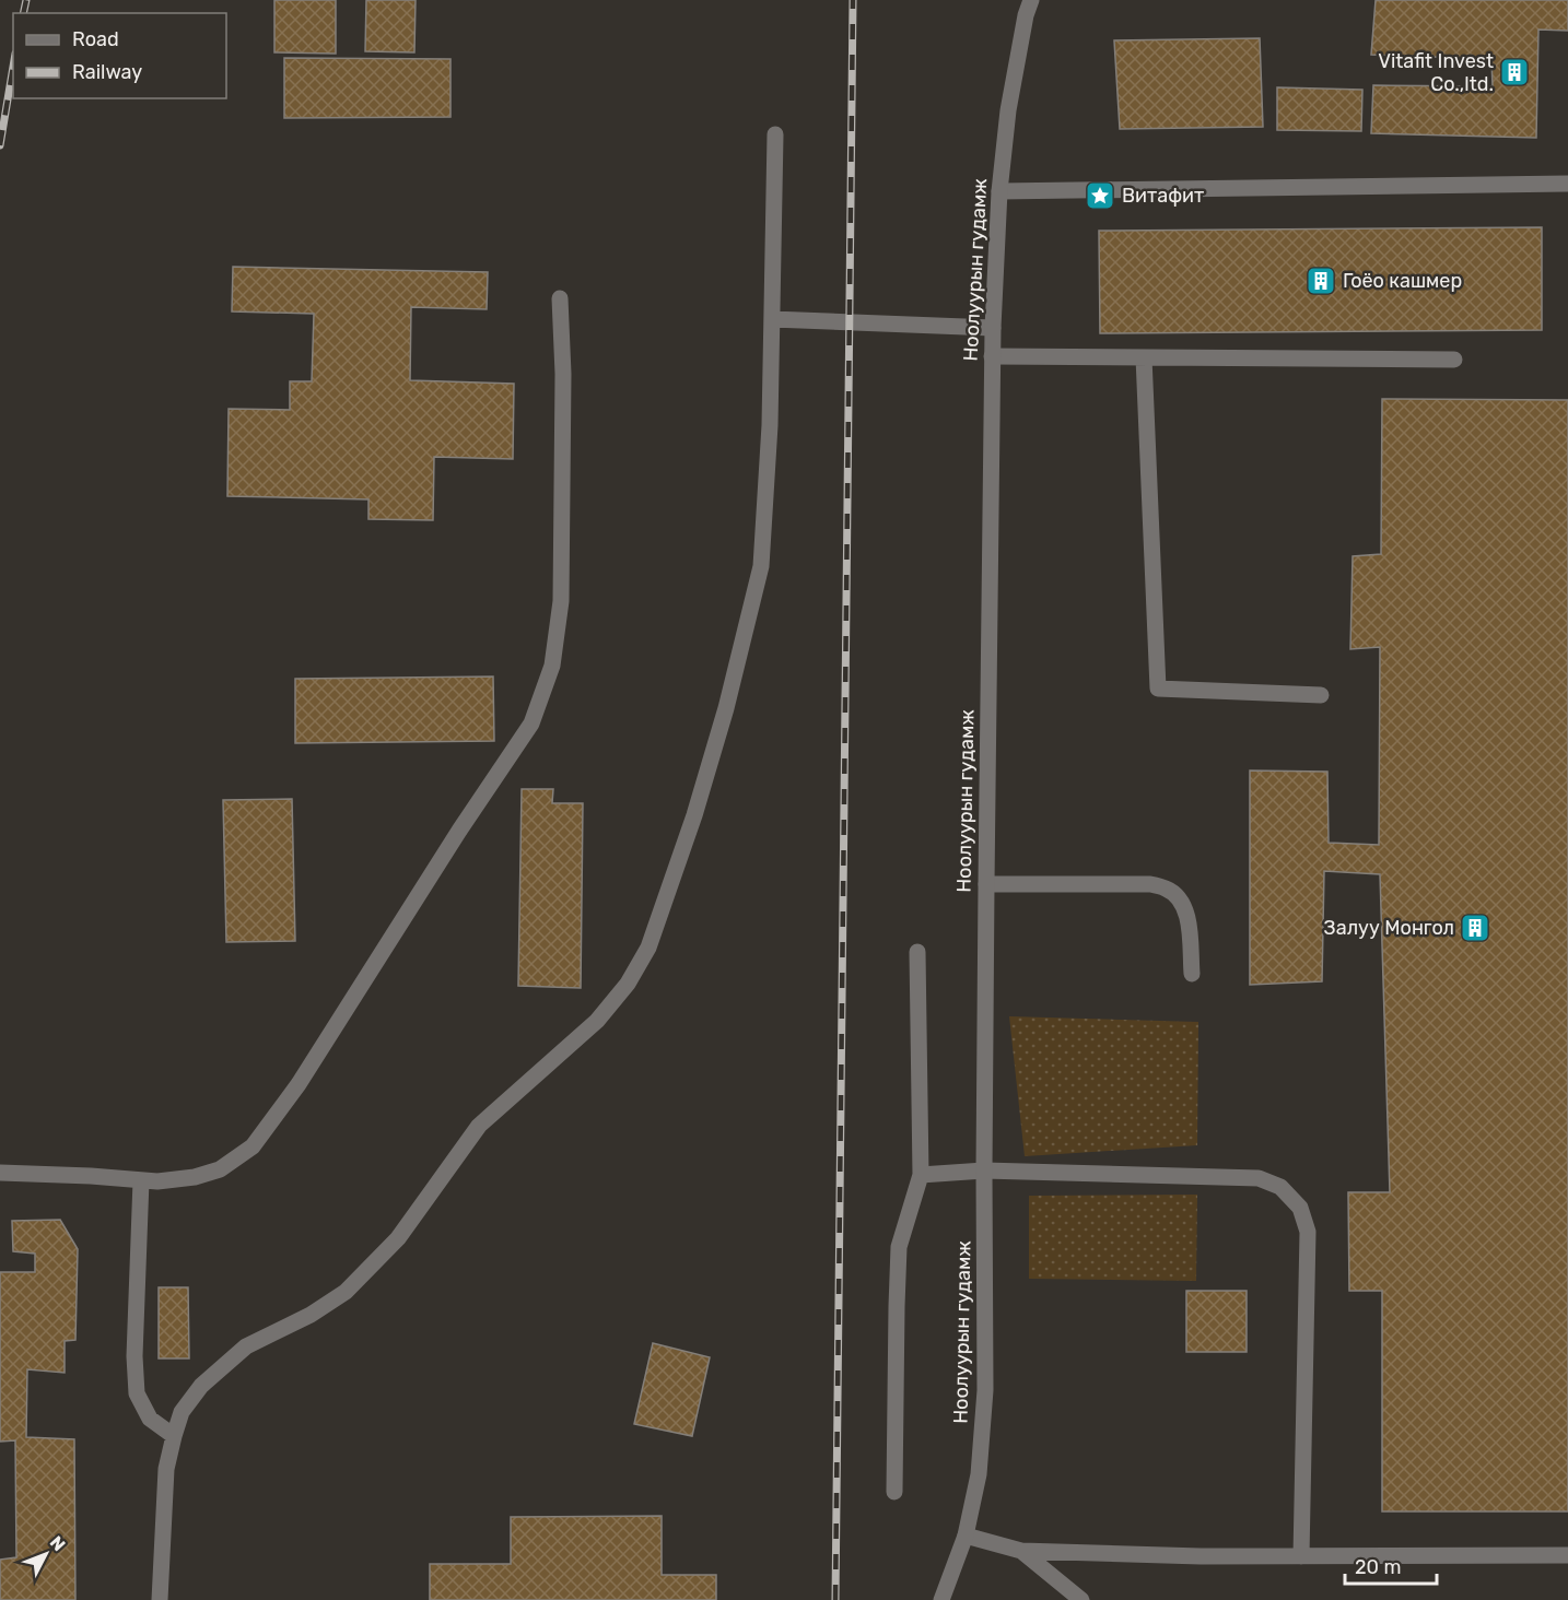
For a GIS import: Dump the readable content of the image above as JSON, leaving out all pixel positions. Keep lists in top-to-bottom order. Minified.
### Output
{"streets":{"street":["Ноолуурын гудамж"]},"places":{"building":["Vitafit Invest Co.,ltd.","Гоёо кашмер","Залуу Монгол"],"place":["Витафит"]},"legend":["Road","Railway"],"scale_bar":"20 m","north":"top right"}
